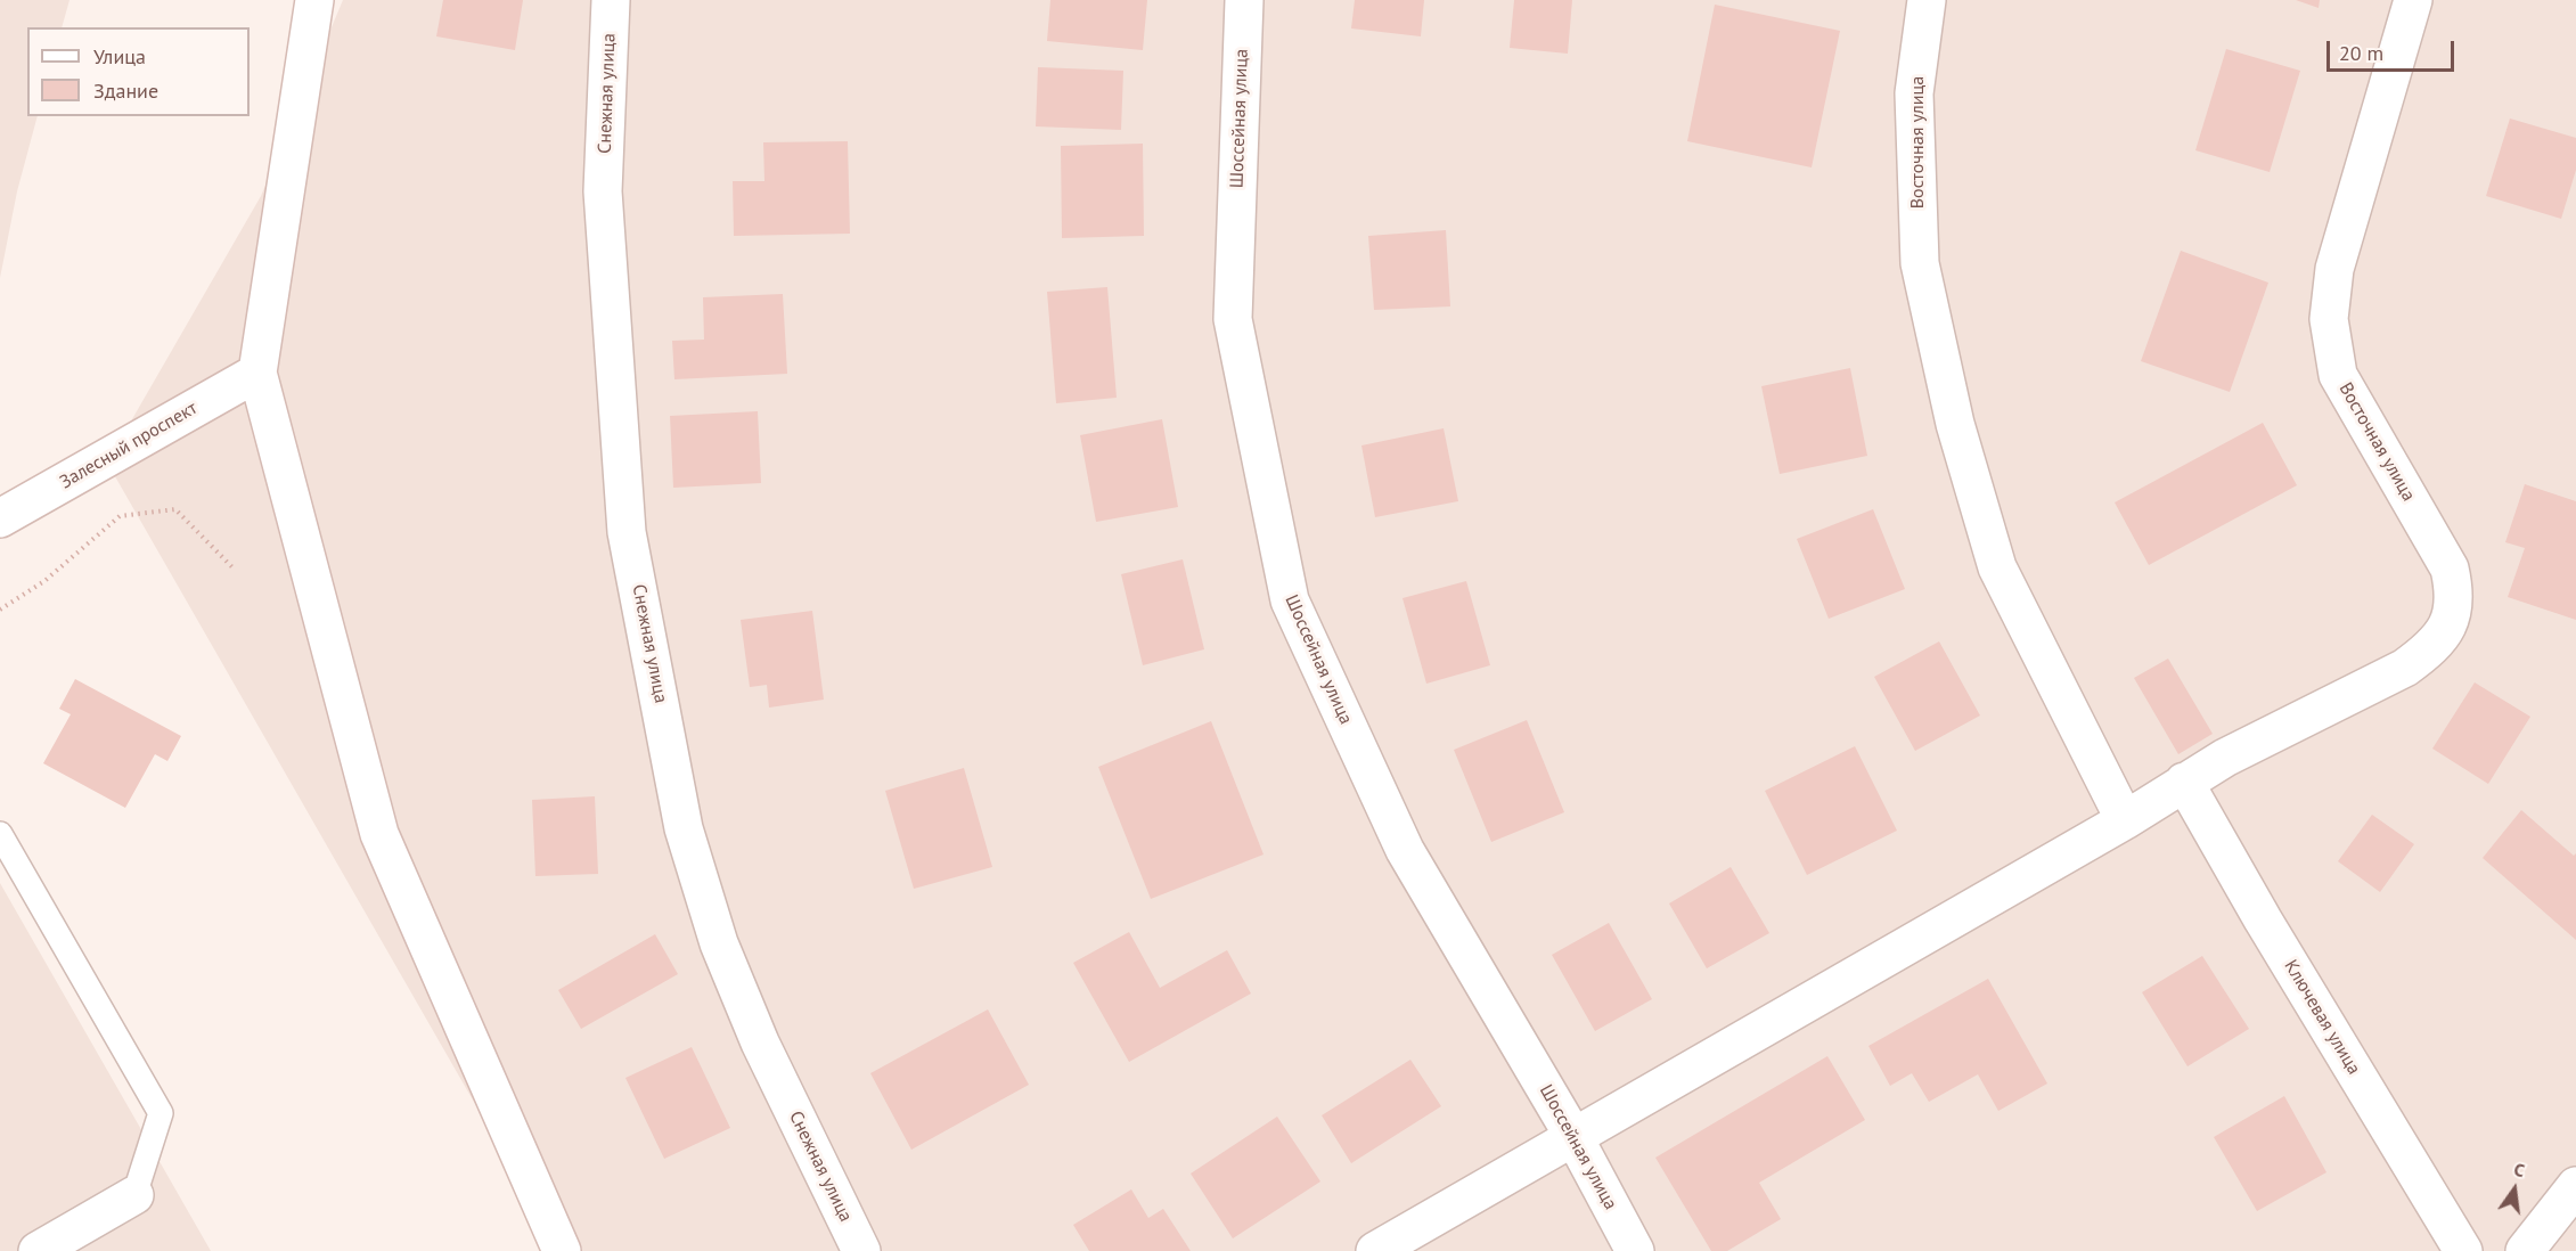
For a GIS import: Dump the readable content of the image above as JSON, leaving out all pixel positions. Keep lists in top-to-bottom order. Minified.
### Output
{"streets":{"street":["Снежная улица","Шоссейная улица","Восточная улица","Залесный проспект","Ключевая улица"]},"crossings":[["Шоссейная улица","Восточная улица"],["Восточная улица","Ключевая улица"]],"legend":["Улица","Здание"],"scale_bar":"20 m","north":"top"}
